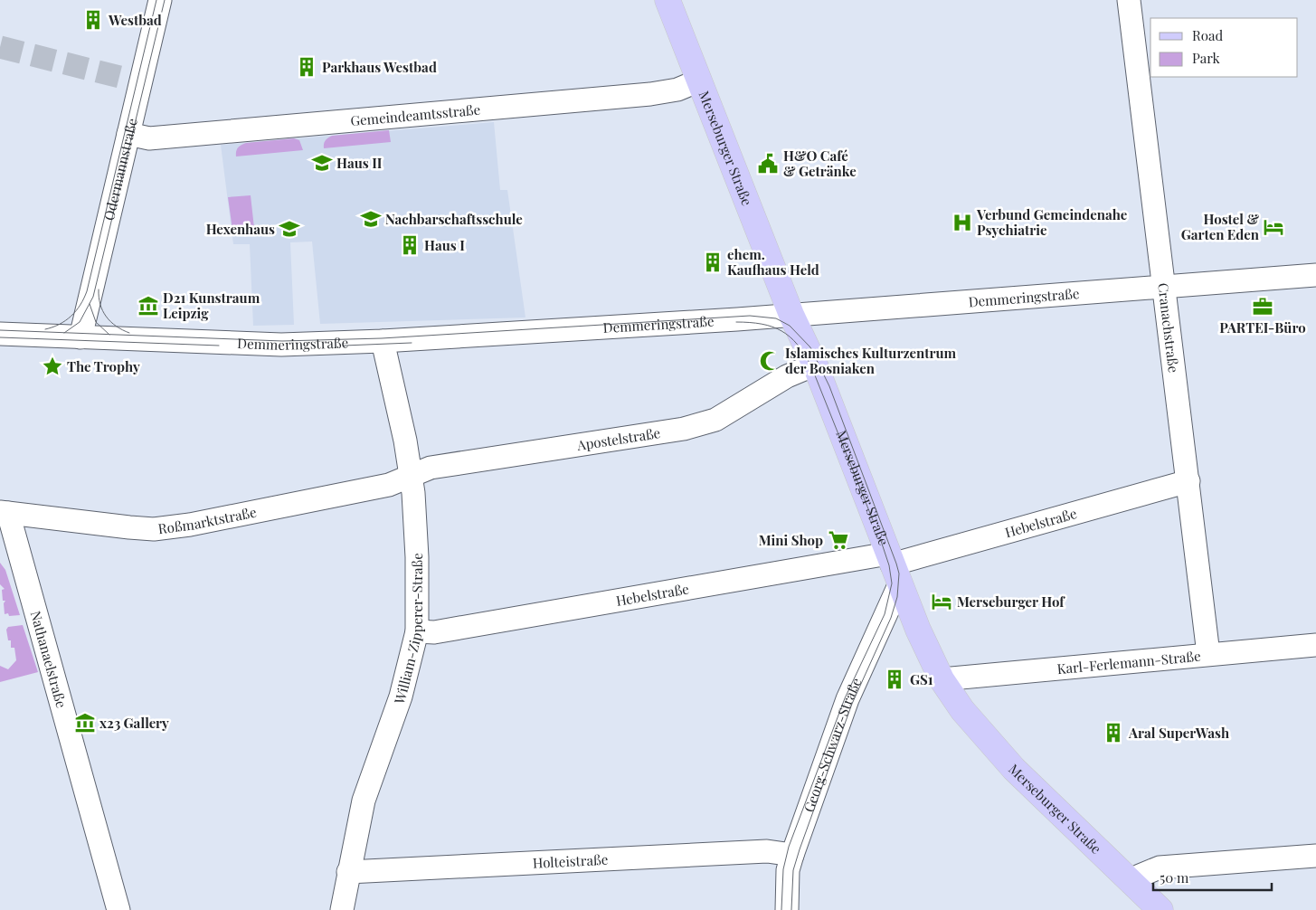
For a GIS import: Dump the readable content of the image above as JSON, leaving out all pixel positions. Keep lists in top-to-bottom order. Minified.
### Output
{"streets":{"main road":["Merseburger Straße"],"street":["Gemeindeamtsstraße","Odermannstraße","Demmeringstraße","Cranachstraße","Apostelstraße","Roßmarktstraße","Hebelstraße","William-Zipperer-Straße","Nathanaelstraße","Karl-Ferlemann-Straße","Georg-Schwarz-Straße","Holteistraße"]},"crossings":[["Gemeindeamtsstraße","Merseburger Straße"],["Gemeindeamtsstraße","Odermannstraße"],["Merseburger Straße","Demmeringstraße"],["Merseburger Straße","Apostelstraße"],["Merseburger Straße","Hebelstraße"],["Merseburger Straße","Karl-Ferlemann-Straße"],["Merseburger Straße","Georg-Schwarz-Straße"],["Odermannstraße","Demmeringstraße"],["Demmeringstraße","Cranachstraße"],["Demmeringstraße","William-Zipperer-Straße"],["Cranachstraße","Hebelstraße"],["Cranachstraße","Karl-Ferlemann-Straße"],["Apostelstraße","Roßmarktstraße"],["Apostelstraße","William-Zipperer-Straße"],["Roßmarktstraße","William-Zipperer-Straße"],["Roßmarktstraße","Nathanaelstraße"],["Hebelstraße","William-Zipperer-Straße"],["Hebelstraße","Georg-Schwarz-Straße"],["William-Zipperer-Straße","Holteistraße"],["Georg-Schwarz-Straße","Holteistraße"]],"places":{"building":["Westbad","Parkhaus Westbad","Haus I","ehem. Kaufhaus Held","GS1","Aral SuperWash"],"school or university":["Haus II","Nachbarschaftsschule","Hexenhaus"],"public building":["H&O Café & Getränke"],"hospital":["Verbund Gemeindenahe Psychiatrie"],"hotel":["Hostel & Garten Eden","Merseburger Hof"],"museum":["D21 Kunstraum Leipzig","x23 Gallery"],"office":["PARTEI-Büro"],"mosque":["Islamisches Kulturzentrum der Bosniaken"],"place":["The Trophy"],"supermarket":["Mini Shop"]},"legend":["Road","Park"],"scale_bar":"50 m"}
